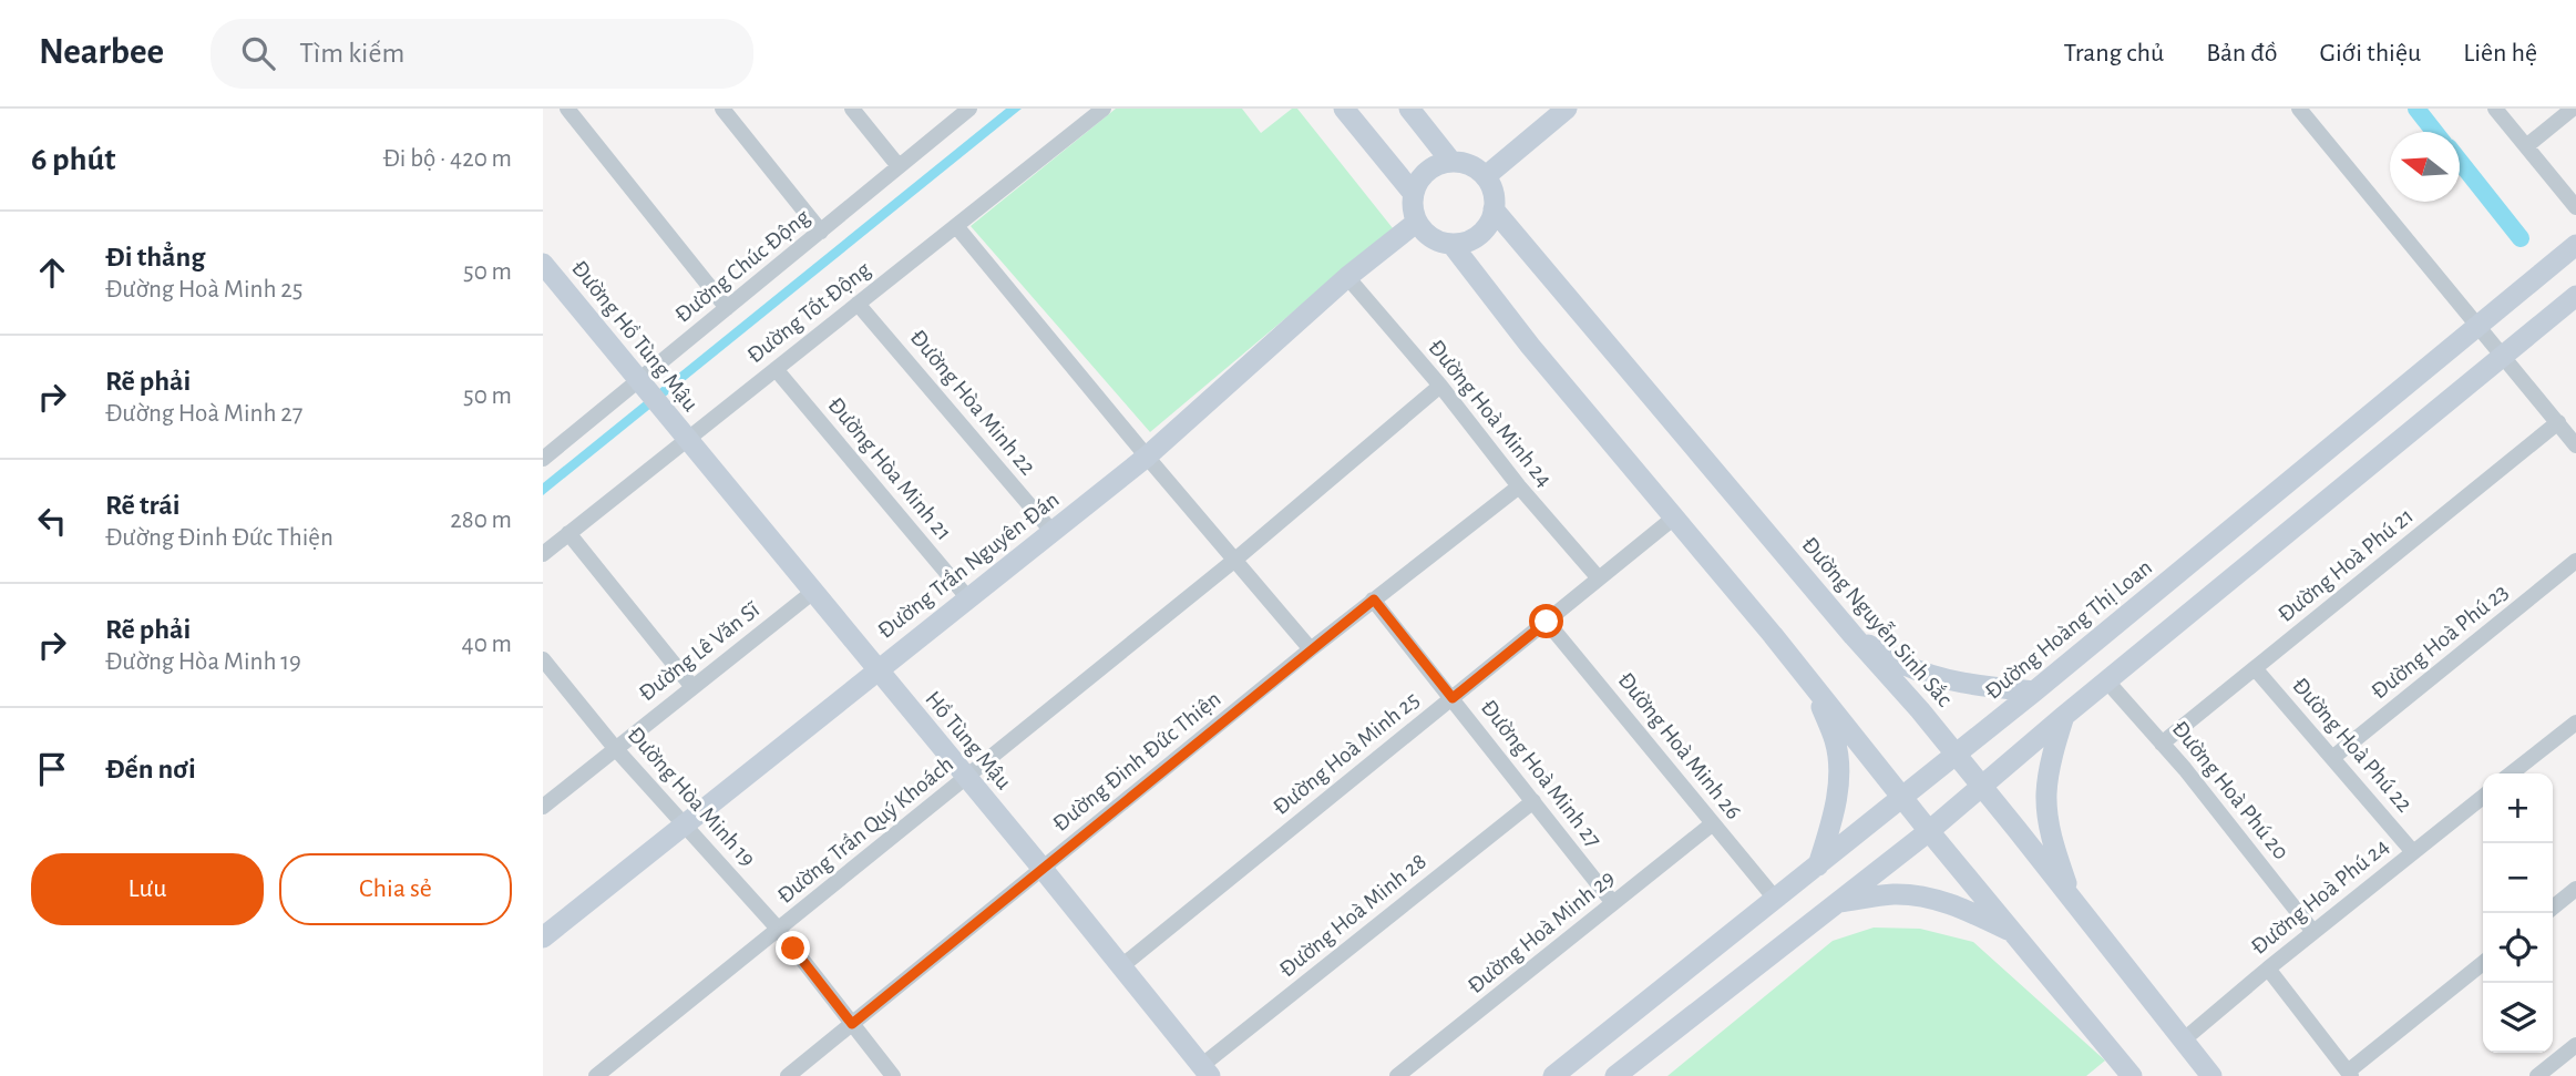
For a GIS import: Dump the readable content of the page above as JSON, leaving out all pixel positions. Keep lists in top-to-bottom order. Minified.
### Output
{"streets":{"main road":["Đường Hồ Tùng Mậu","Đường Trần Nguyên Đán","Đường Nguyễn Sinh Sắc","Đường Hoàng Thị Loan","Hồ Tùng Mậu"],"street":["Đường Chúc Động","Đường Tốt Động","Đường Hòa Minh 22","Đường Hoà Minh 24","Đường Hòa Minh 21","Đường Hoà Phú 21","Đường Hoà Phú 23","Đường Lê Văn Sĩ","Đường Hoà Phú 22","Đường Hoà Minh 26","Đường Hoà Minh 25","Đường Đinh Đức Thiện","Đường Hoà Minh 27","Đường Hoà Phú 20","Đường Hòa Minh 19","Đường Trần Quý Khoách","Đường Hoà Phú 24","Đường Hoà Minh 28","Đường Hoà Minh 29"]},"crossings":[["Đường Chúc Động","Đường Hồ Tùng Mậu"],["Đường Tốt Động","Đường Hồ Tùng Mậu"],["Đường Tốt Động","Đường Hòa Minh 22"],["Đường Tốt Động","Đường Hòa Minh 21"],["Đường Tốt Động","Hồ Tùng Mậu"],["Đường Hồ Tùng Mậu","Hồ Tùng Mậu"],["Đường Hòa Minh 22","Đường Trần Nguyên Đán"],["Đường Hoà Minh 24","Đường Trần Nguyên Đán"],["Đường Hoà Minh 24","Đường Hoà Minh 25"],["Đường Hoà Minh 24","Đường Đinh Đức Thiện"],["Đường Hoà Minh 24","Đường Trần Quý Khoách"],["Đường Hòa Minh 21","Đường Trần Nguyên Đán"],["Đường Trần Nguyên Đán","Đường Nguyễn Sinh Sắc"],["Đường Trần Nguyên Đán","Hồ Tùng Mậu"],["Đường Trần Nguyên Đán","Đường Hòa Minh 19"],["Đường Hoà Phú 21","Đường Hoà Phú 22"],["Đường Hoà Phú 21","Đường Hoà Phú 20"],["Đường Nguyễn Sinh Sắc","Đường Hoàng Thị Loan"],["Đường Nguyễn Sinh Sắc","Đường Hoà Phú 24"],["Đường Hoàng Thị Loan","Đường Hoà Minh 26"],["Đường Hoà Phú 23","Đường Hoà Phú 22"],["Đường Lê Văn Sĩ","Hồ Tùng Mậu"],["Đường Lê Văn Sĩ","Đường Hòa Minh 19"],["Hồ Tùng Mậu","Đường Hoà Minh 25"],["Hồ Tùng Mậu","Đường Đinh Đức Thiện"],["Hồ Tùng Mậu","Đường Trần Quý Khoách"],["Hồ Tùng Mậu","Đường Hoà Minh 28"],["Đường Hoà Phú 22","Đường Hoà Phú 24"],["Đường Hoà Minh 26","Đường Hoà Minh 25"],["Đường Hoà Minh 26","Đường Hoà Minh 29"],["Đường Hoà Minh 25","Đường Hoà Minh 27"],["Đường Đinh Đức Thiện","Đường Hoà Minh 27"],["Đường Đinh Đức Thiện","Đường Hòa Minh 19"],["Đường Hoà Minh 27","Đường Hoà Minh 28"],["Đường Hoà Minh 27","Đường Hoà Minh 29"],["Đường Hoà Phú 20","Đường Hoà Phú 24"],["Đường Hòa Minh 19","Đường Trần Quý Khoách"]],"north":"left","page":{"header":"Nearbee","search":"Tìm kiếm","nav":["Trang chủ","Bản đồ","Giới thiệu","Liên hệ"],"heading":["6 phút","Đi bộ · 420 m"],"list":[["Đi thẳng","Đường Hoà Minh 25","50 m"],["Rẽ phải","Đường Hoà Minh 27","50 m"],["Rẽ trái","Đường Đinh Đức Thiện","280 m"],["Rẽ phải","Đường Hòa Minh 19","40 m"],"Đến nơi"],"map_buttons":["+","−"],"buttons":["Lưu","Chia sẻ"]}}
